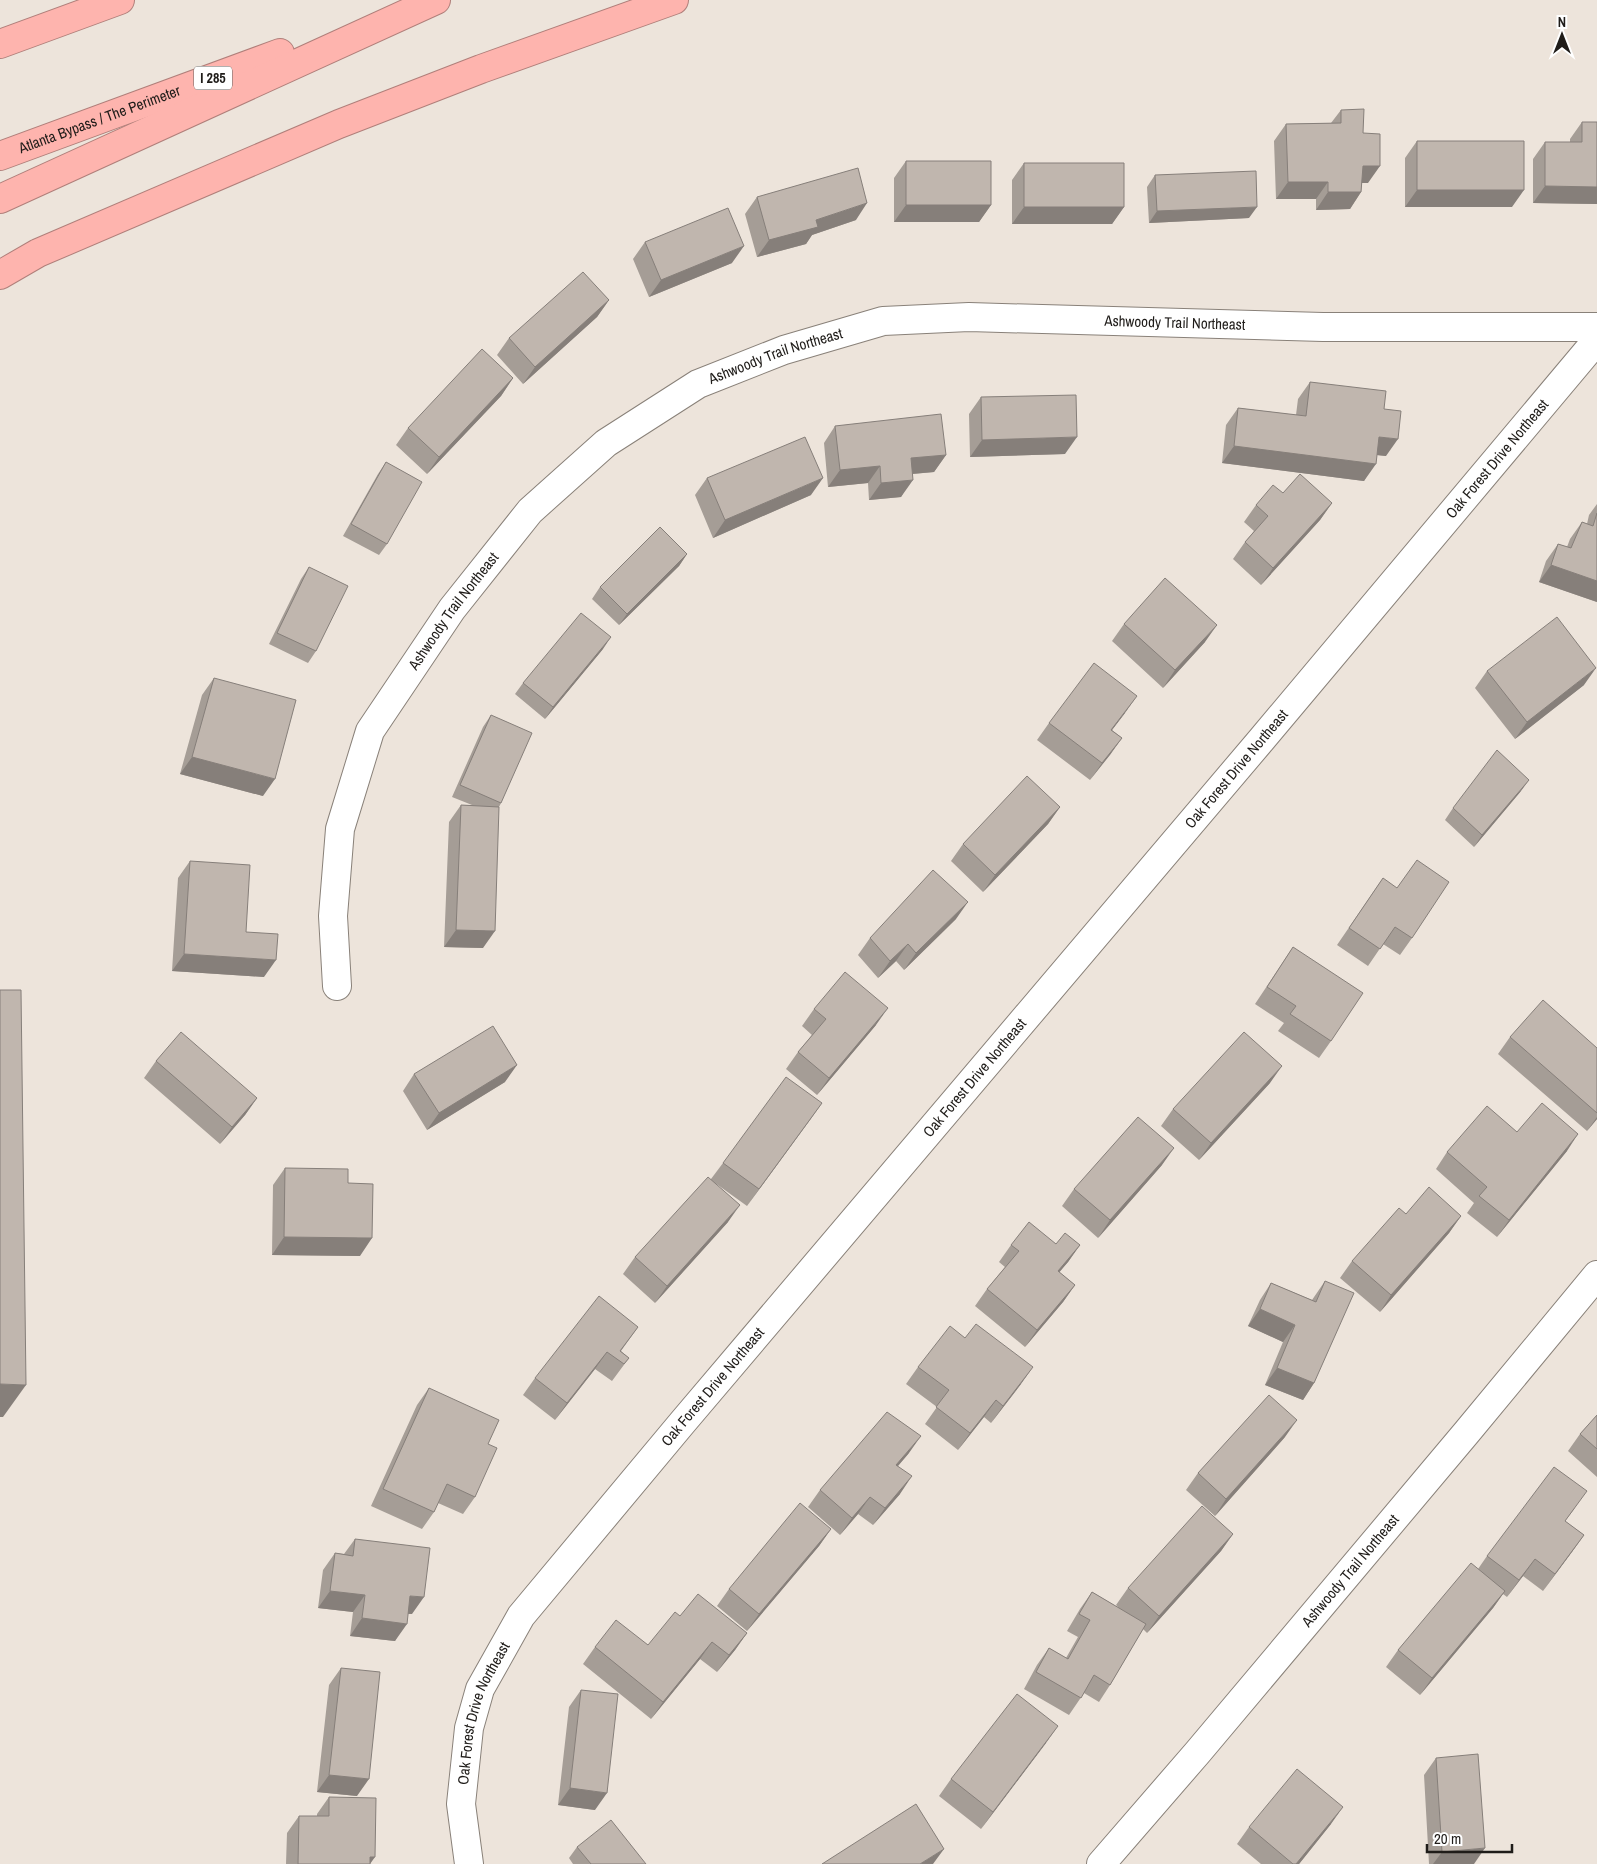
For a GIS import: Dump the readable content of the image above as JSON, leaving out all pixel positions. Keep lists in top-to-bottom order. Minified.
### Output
{"streets":{"highway":["I 285","Atlanta Bypass / The Perimeter"],"street":["Ashwoody Trail Northeast","Oak Forest Drive Northeast"]},"scale_bar":"20 m","north":"top"}
